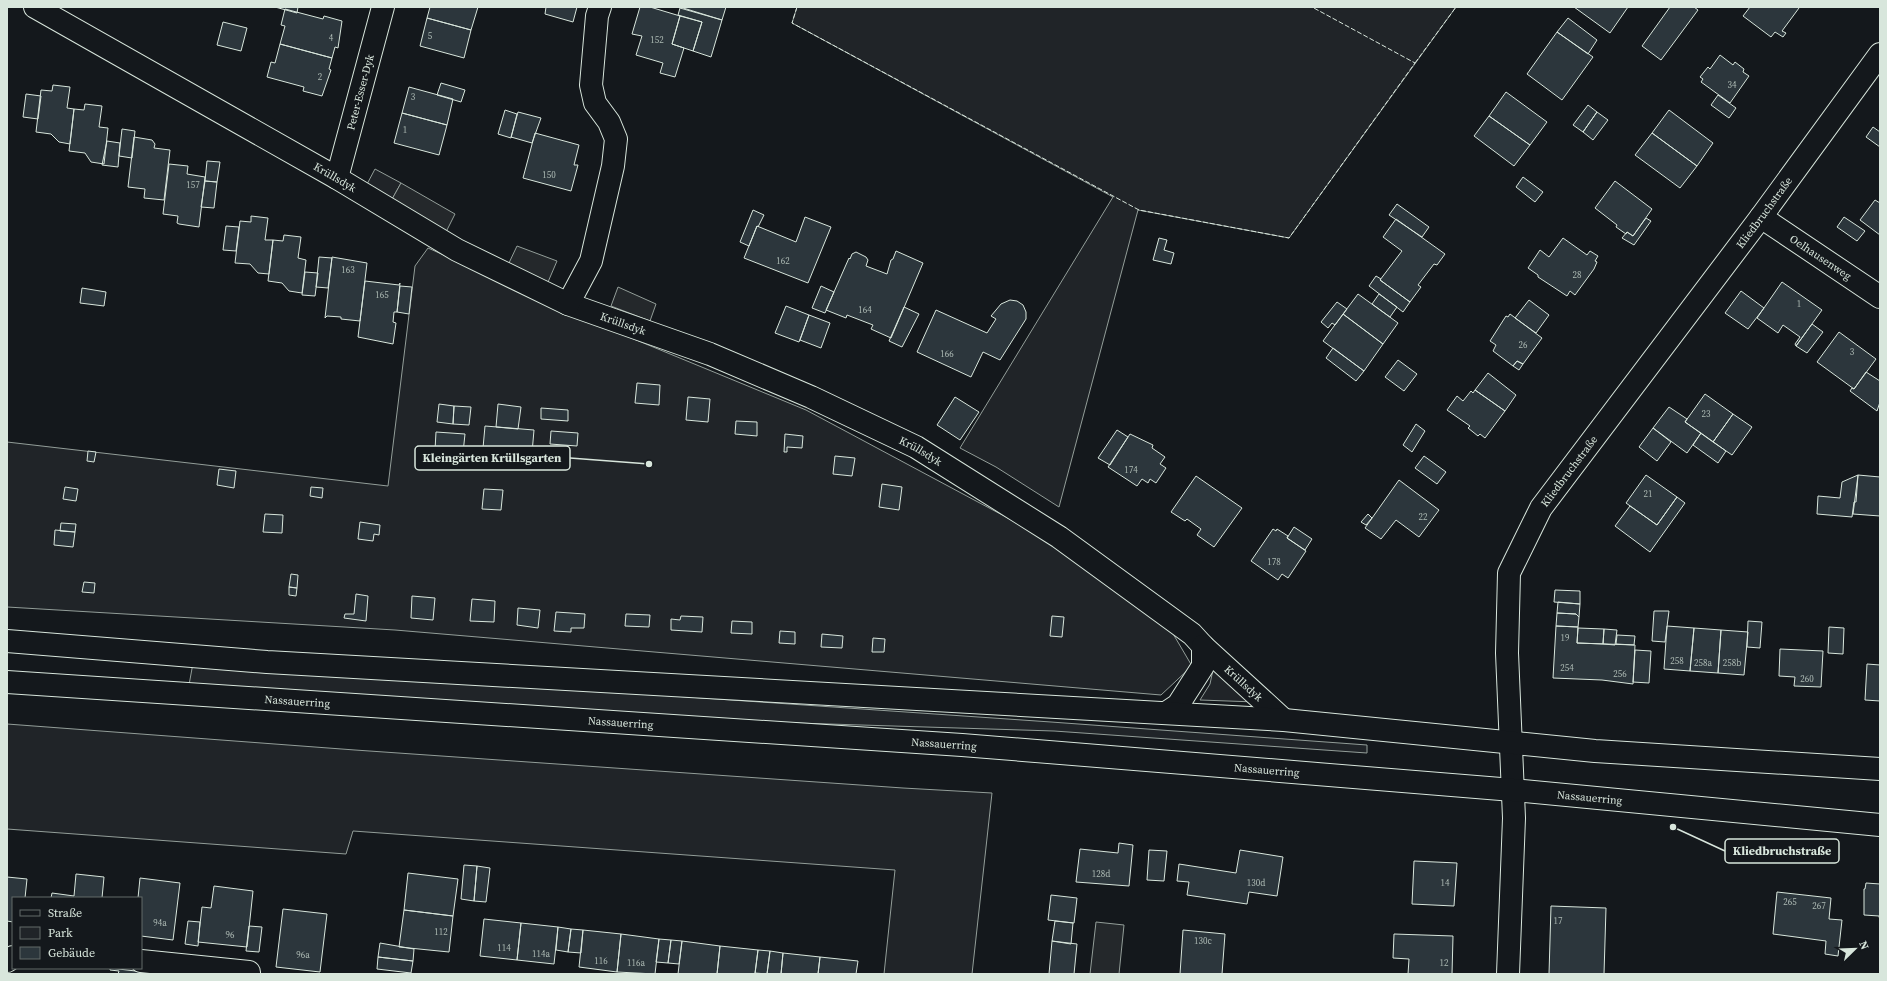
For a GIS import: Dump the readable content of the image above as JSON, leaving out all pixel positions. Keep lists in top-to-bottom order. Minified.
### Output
{"streets":{"main road":["Peter-Esser-Dyk","Krüllsdyk","Kliedbruchstraße","Oelhausenweg","Nassauerring"]},"crossings":[["Peter-Esser-Dyk","Krüllsdyk"],["Kliedbruchstraße","Oelhausenweg"],["Kliedbruchstraße","Nassauerring"]],"places":["Kleingärten Krüllsgarten","Kliedbruchstraße"],"house_numbers":["5","4","152","2","34","3","1","150","157","162","163","28","165","1","164","26","3","166","23","174","21","22","178","19","258","258a","258b","254","256","260","128d","130d","14","265","267","17","94a","112","96","130c","114","114a","96a","116","116a","12"],"legend":["Straße","Park","Gebäude"],"north":"top right"}
